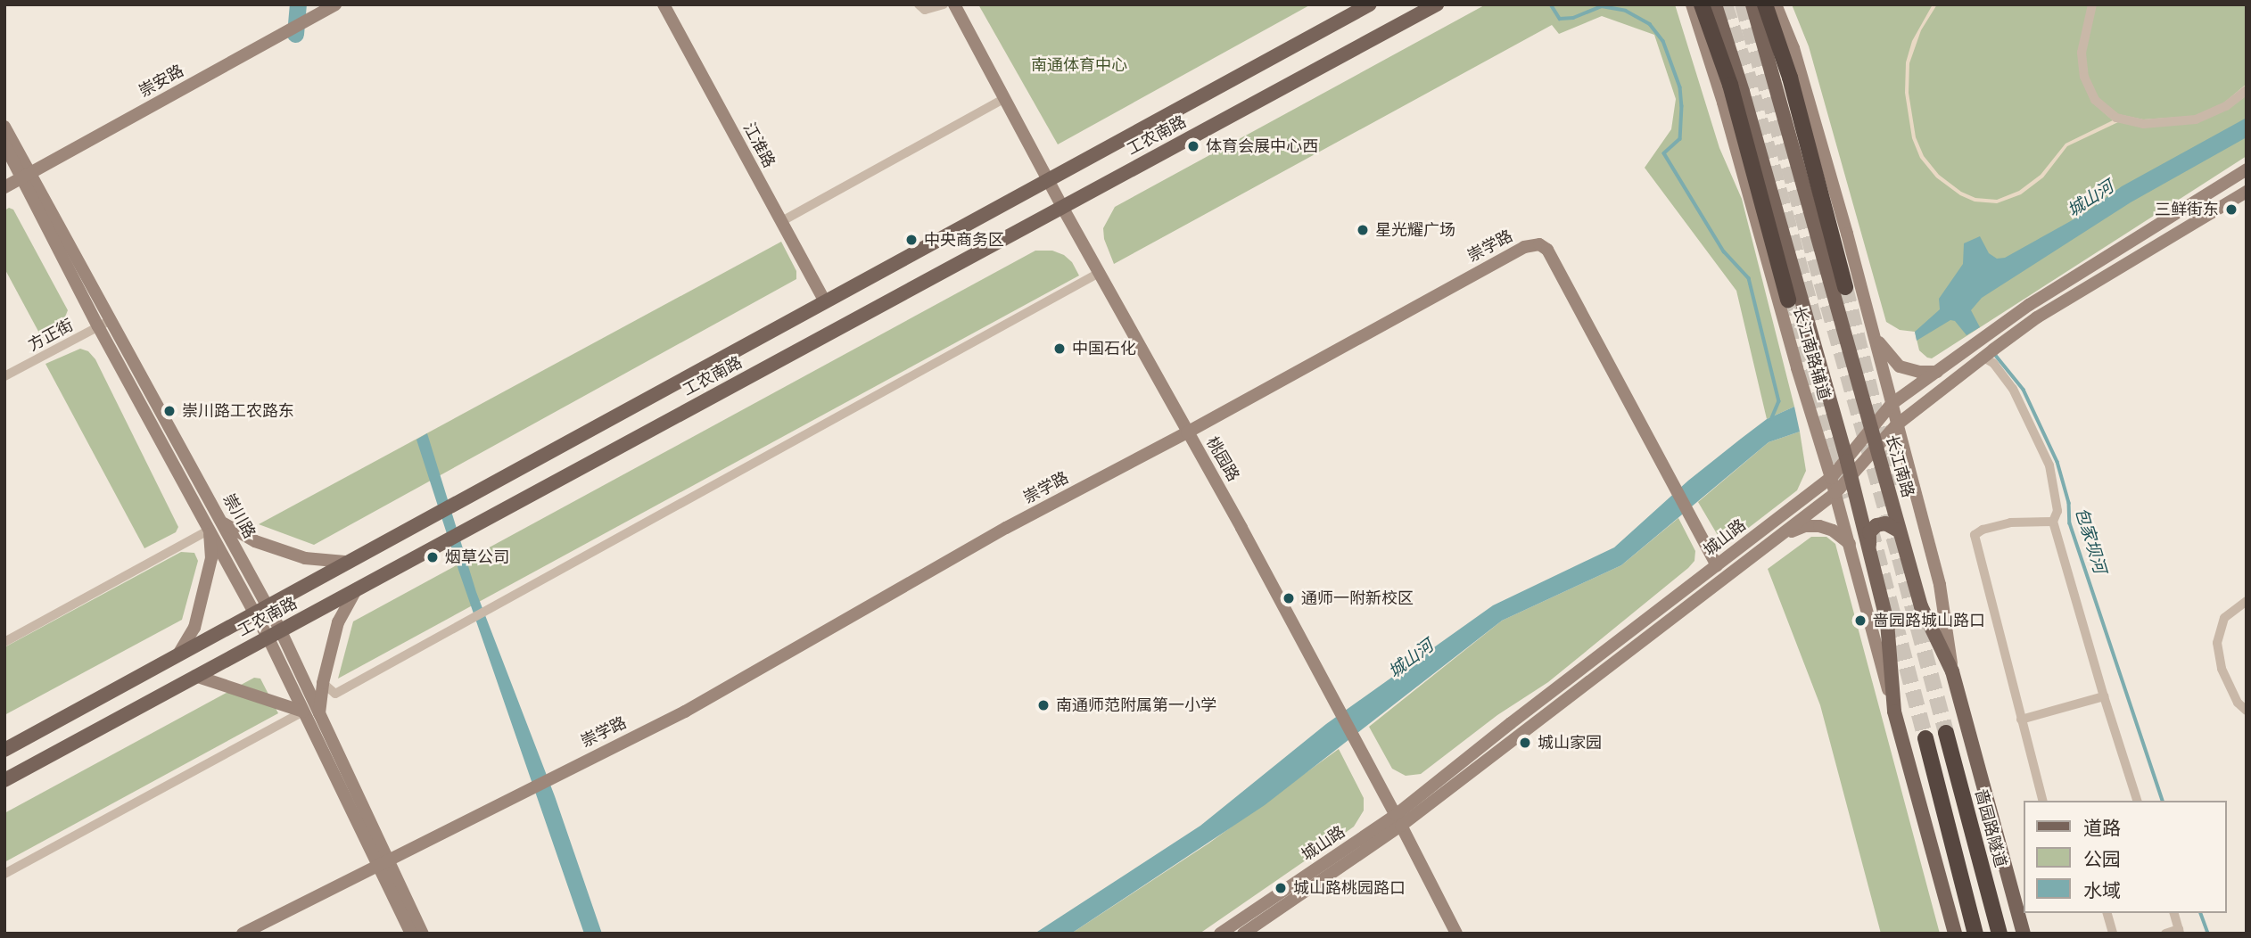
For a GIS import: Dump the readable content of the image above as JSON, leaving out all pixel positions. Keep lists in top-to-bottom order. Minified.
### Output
{"streets":{"highway":["啬园路隧道"],"main road":["工农南路","长江南路"],"street":["崇安路","江淮路","崇学路","方正街","长江南路辅道","桃园路","崇川路","城山路"]},"crossings":[["崇安路","崇川路"],["工农南路","江淮路"],["工农南路","桃园路"],["工农南路","崇川路"],["崇学路","桃园路"],["崇学路","崇川路"],["崇学路","城山路"],["方正街","崇川路"],["长江南路辅道","城山路"],["桃园路","城山路"],["长江南路","城山路"]],"water":["城山河","包家坝河"],"parks":["南通体育中心"],"places":["体育会展中心西","三鲜街东","星光耀广场","中央商务区","中国石化","崇川路工农路东","烟草公司","通师一附新校区","啬园路城山路口","南通师范附属第一小学","城山家园","城山路桃园路口"],"legend":["道路","公园","水域"]}
